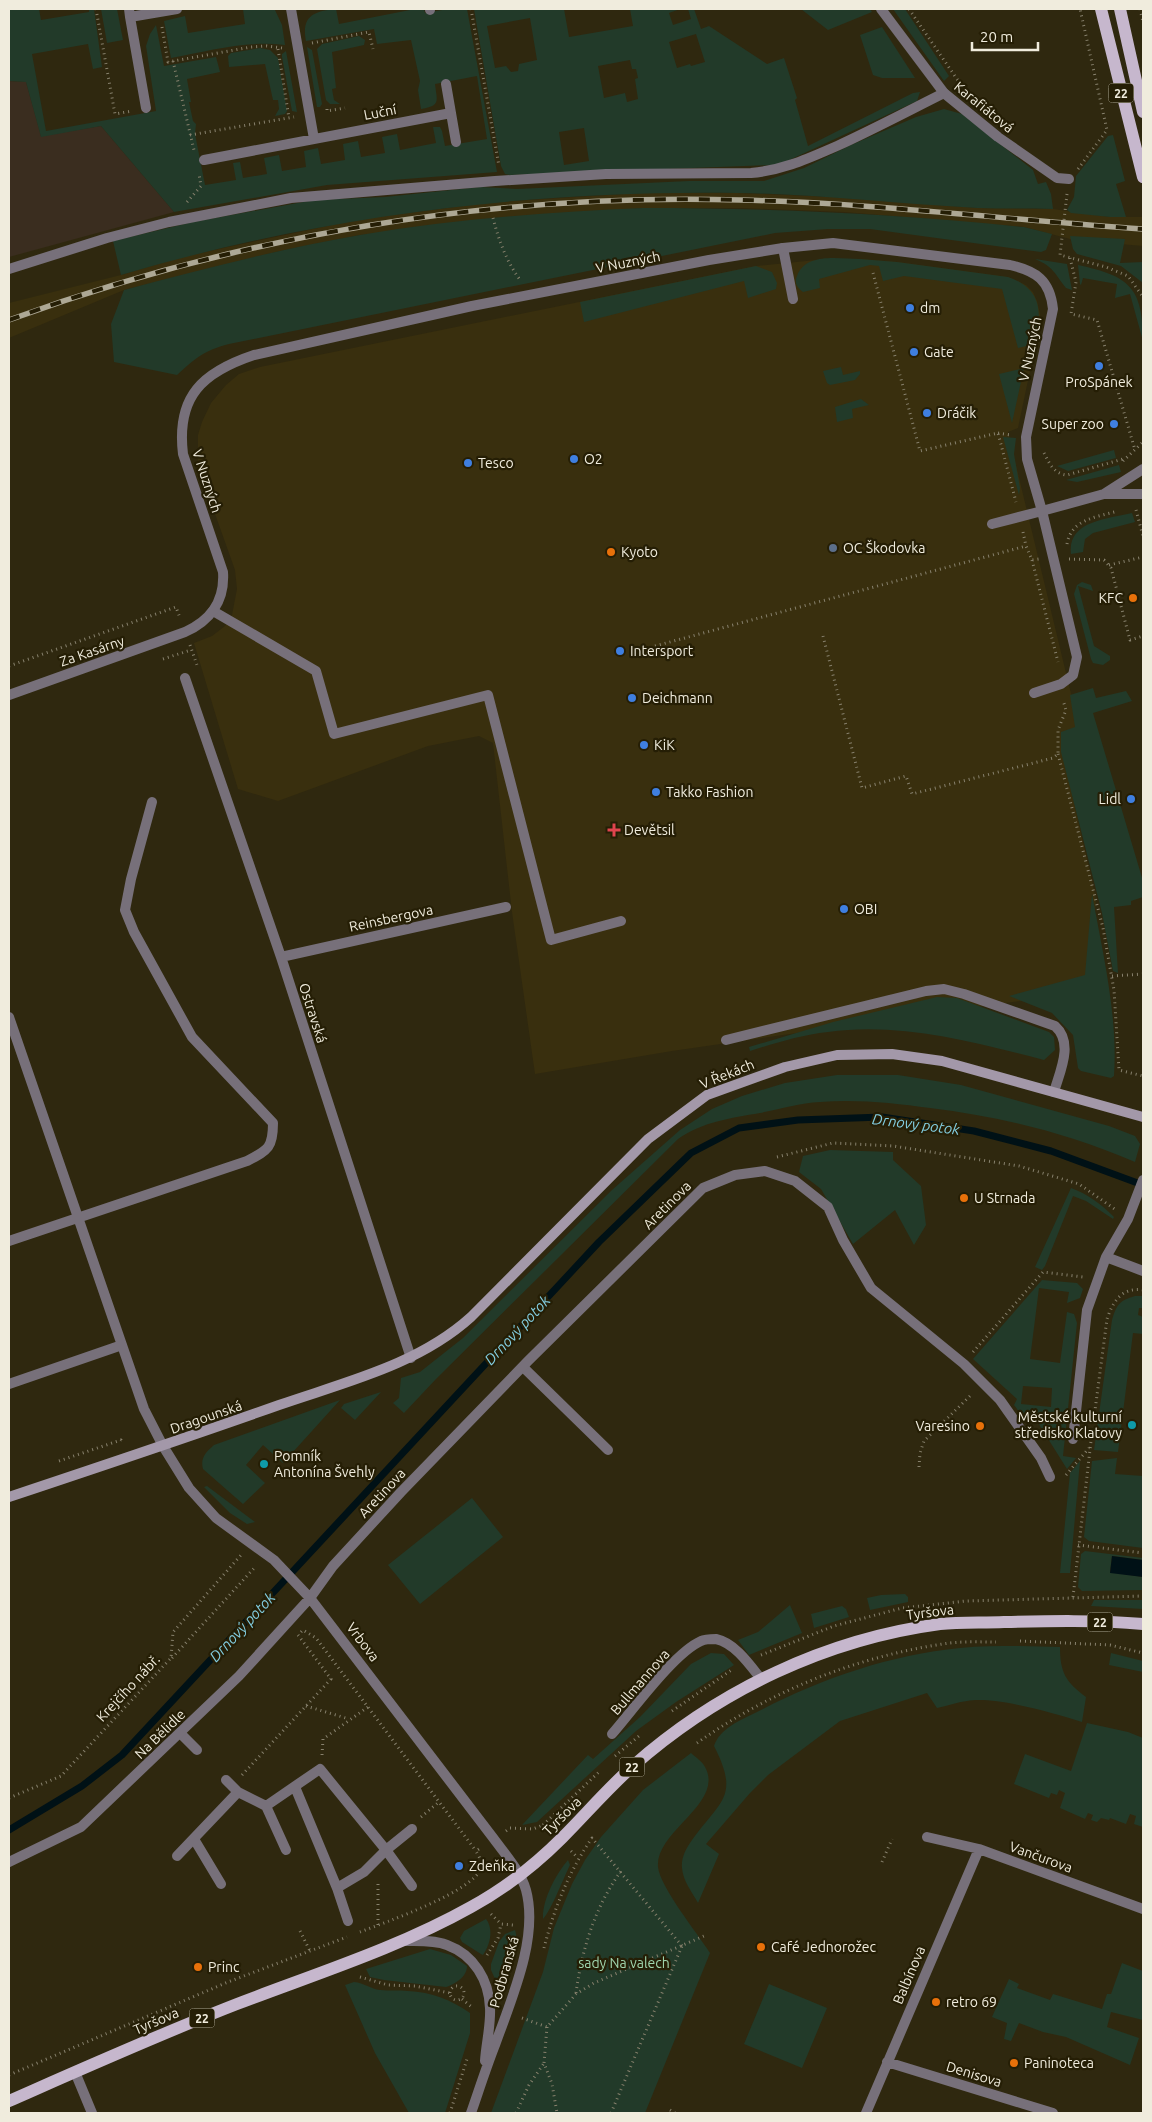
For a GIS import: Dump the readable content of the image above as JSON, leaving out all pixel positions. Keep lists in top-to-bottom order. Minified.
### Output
{"streets":{"main road":["22","Tyršova"],"street":["Karafiátová","Luční","V Nuzných","Za Kasárny","Reinsbergova","Ostravská","V Řekách","Aretinova","Dragounská","Vrbova","Bullmannova","Na Bělidle","Vančurova","Podbranská","Balbínova","Denisova"],"path":["Krejčího nábř."]},"crossings":[["Reinsbergova","Ostravská"],["Ostravská","V Řekách"],["Ostravská","Dragounská"],["V Řekách","Dragounská"],["Aretinova","Vrbova"],["Aretinova","Na Bělidle"],["Dragounská","Vrbova"],["Tyršova","Vrbova"],["Tyršova","Bullmannova"],["Tyršova","Podbranská"],["Vrbova","Krejčího nábř."],["Vrbova","Na Bělidle"],["Vrbova","Podbranská"],["Vančurova","Balbínova"],["Balbínova","Denisova"]],"water":["Drnový potok"],"parks":["sady Na valech"],"places":{"other":["dm","Gate","ProSpánek","Dráčik","Super zoo","O2","Tesco","OC Škodovka","Kyoto","KFC","Intersport","Deichmann","KiK","Takko Fashion","Lidl","OBI","U Strnada","Městské kulturní středisko Klatovy","Varesino","Pomník Antonína Švehly","Zdeňka","Café Jednorožec","Princ","retro 69","Paninoteca"],"health":["Devětsil"]},"scale_bar":"20 m"}
